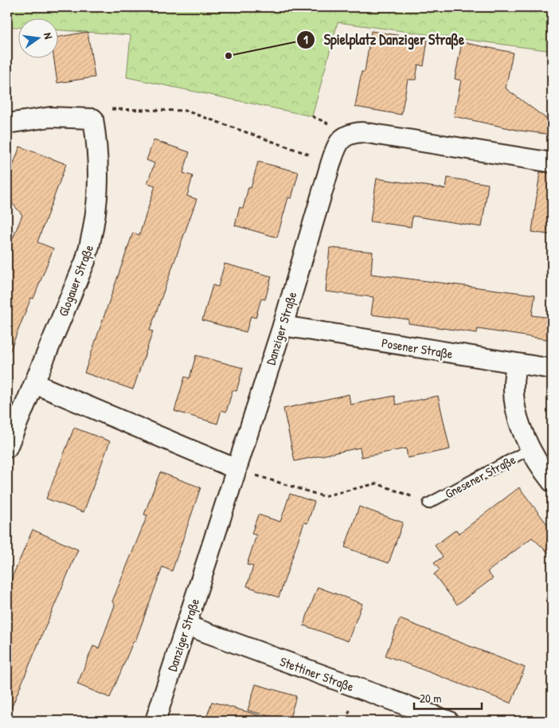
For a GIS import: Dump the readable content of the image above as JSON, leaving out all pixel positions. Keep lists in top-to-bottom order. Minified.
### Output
{"streets":{"street":["Glogauer Straße","Danziger Straße","Posener Straße","Gnesener Straße","Stettiner Straße"]},"crossings":[["Danziger Straße","Posener Straße"],["Danziger Straße","Stettiner Straße"],["Posener Straße","Gnesener Straße"]],"places":["Spielplatz Danziger Straße"],"scale_bar":"20 m","north":"right"}
